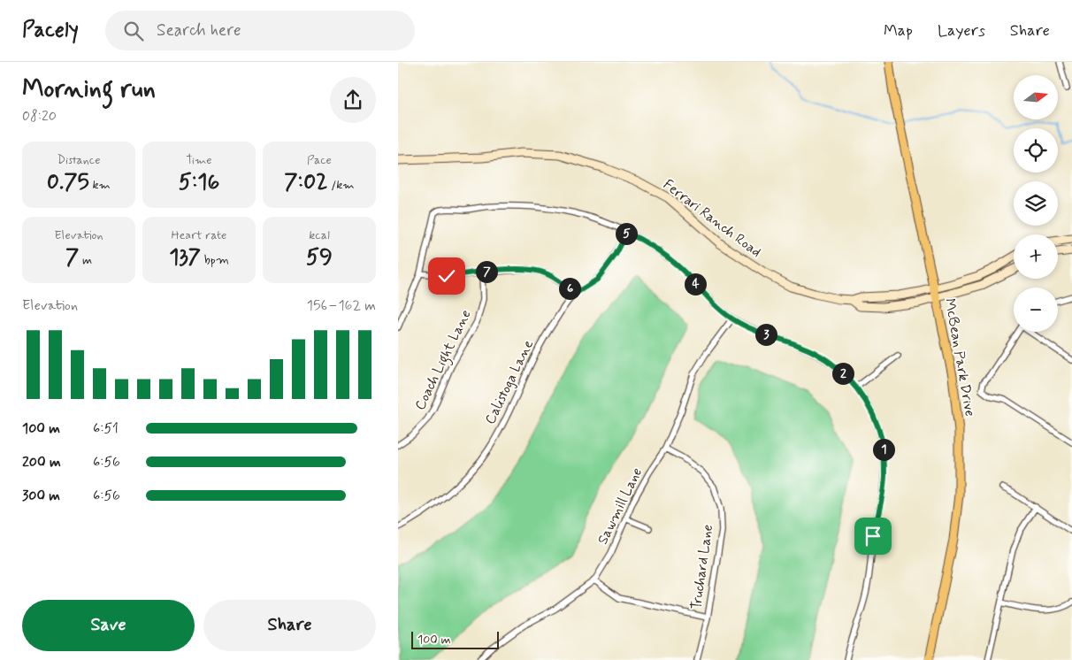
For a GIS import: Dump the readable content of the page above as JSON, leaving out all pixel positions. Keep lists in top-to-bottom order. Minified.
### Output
{"streets":{"main road":["Ferrari Ranch Road","McBean Park Drive"],"street":["Coach Light Lane","Calistoga Lane","Sawmill Lane","Truchard Lane"]},"crossings":[["Ferrari Ranch Road","McBean Park Drive"],["Sawmill Lane","Truchard Lane"]],"scale_bar":"100 m","north":"right","page":{"header":"Pacely","search":"Search here","nav":["Map","Layers","Share"],"heading":["Morning run","08:20"],"map_buttons":["+","−"],"stats":[["Distance","0.75 km"],["Time","5:16"],["Pace","7:02 /km"],["Elevation","7 m"],["Heart rate","137 bpm"],["kcal","59"]],"pins":["5","7","4","6","3","2","1"],"chart":["Elevation","156–162 m"],"list":[{"name":"100 m","note":"6:51"},{"name":"200 m","note":"6:56"},{"name":"300 m","note":"6:56"}],"buttons":["Save","Share"],"scale":"100 m"}}
